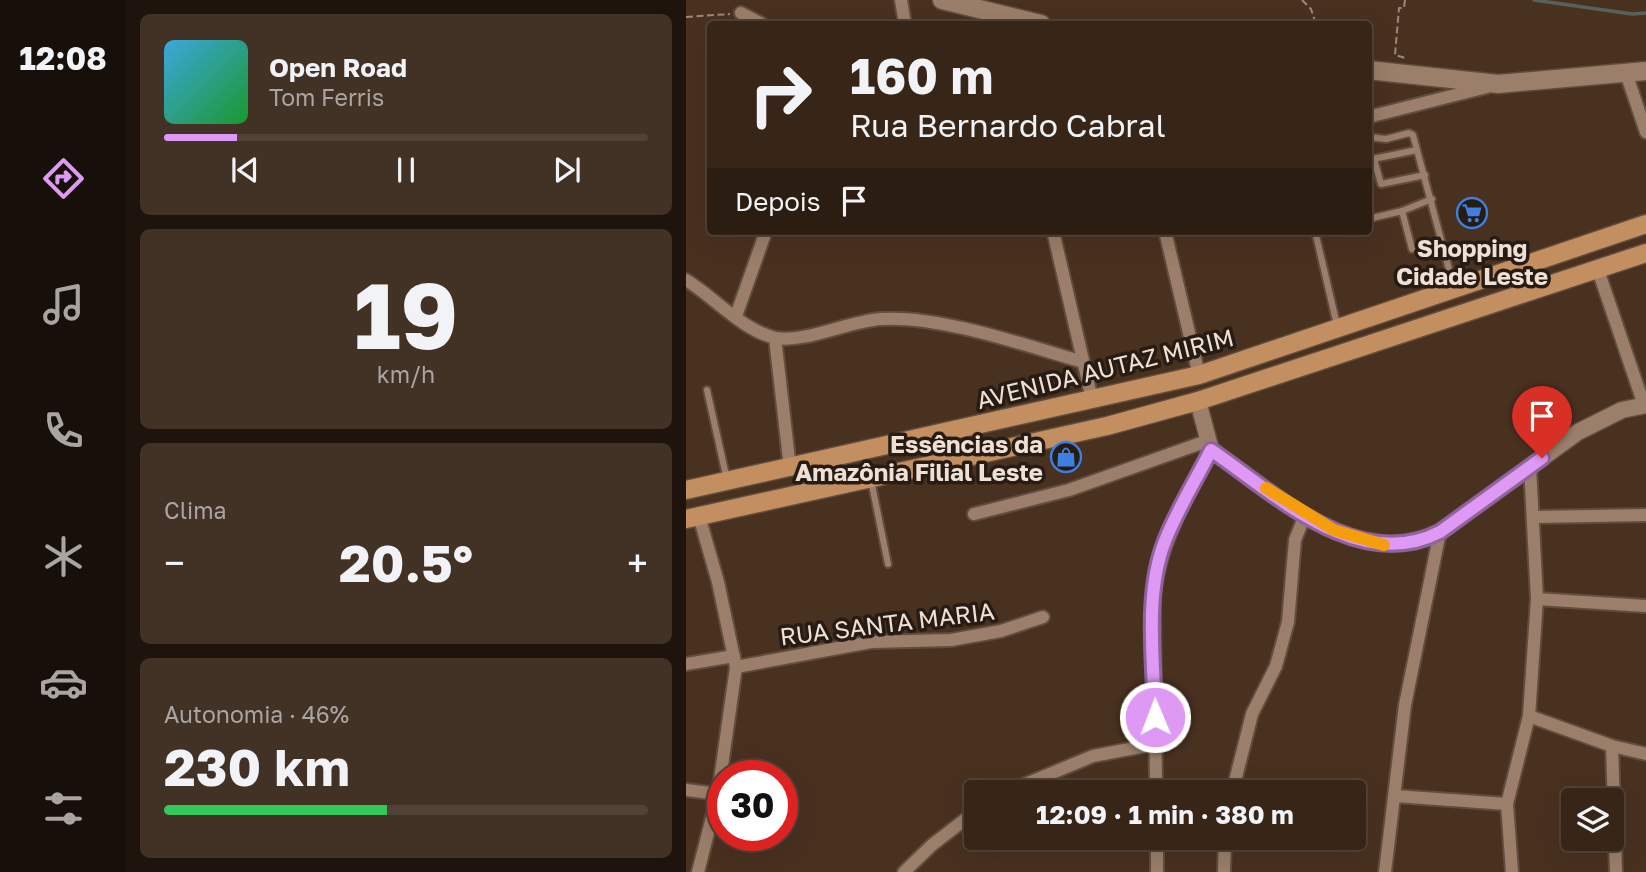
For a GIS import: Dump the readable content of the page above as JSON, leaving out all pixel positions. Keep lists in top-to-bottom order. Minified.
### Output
{"streets":{"main road":["AVENIDA AUTAZ MIRIM"],"street":["RUA SANTA MARIA"]},"places":{"supermarket":["Shopping Cidade Leste"],"shop":["Essências da Amazônia Filial Leste"]},"page":{"tabs":"12:08","turn":["160 m","Rua Bernardo Cabral"],"song":["Open Road","Tom Ferris"],"then":"Depois","tile":[["19","km/h"],"Clima",["Autonomia · 46%","230 km"]],"heat":["−","20.5°","+"],"limit":"30","trip":"12:09 · 1 min · 380 m"}}
